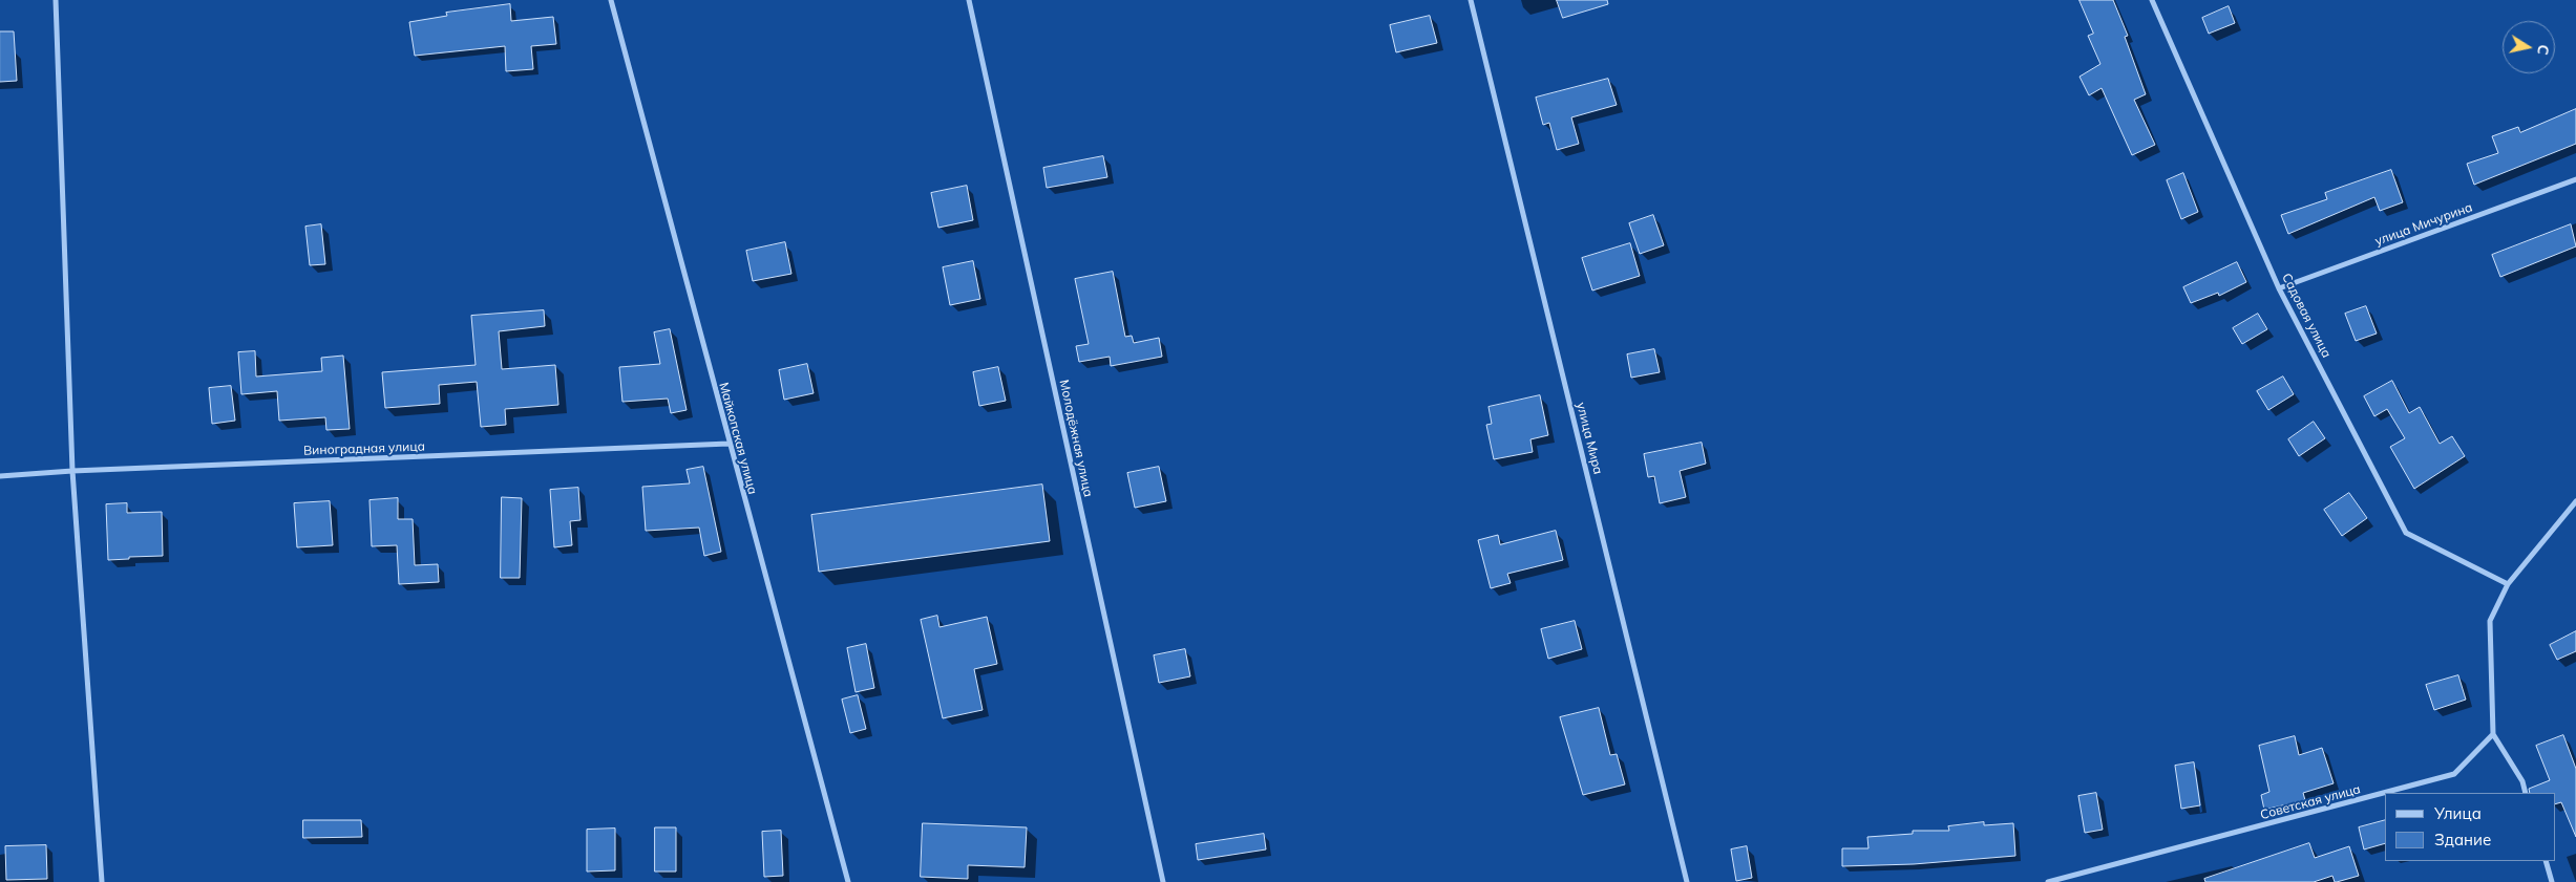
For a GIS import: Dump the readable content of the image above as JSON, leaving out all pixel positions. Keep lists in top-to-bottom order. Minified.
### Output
{"streets":{"street":["улица Мичурина","Садовая улица","Майкопская улица","Молодёжная улица","улица Мира","Виноградная улица","Советская улица"]},"crossings":[["улица Мичурина","Садовая улица"],["Майкопская улица","Виноградная улица"]],"legend":["Улица","Здание"],"north":"right"}
